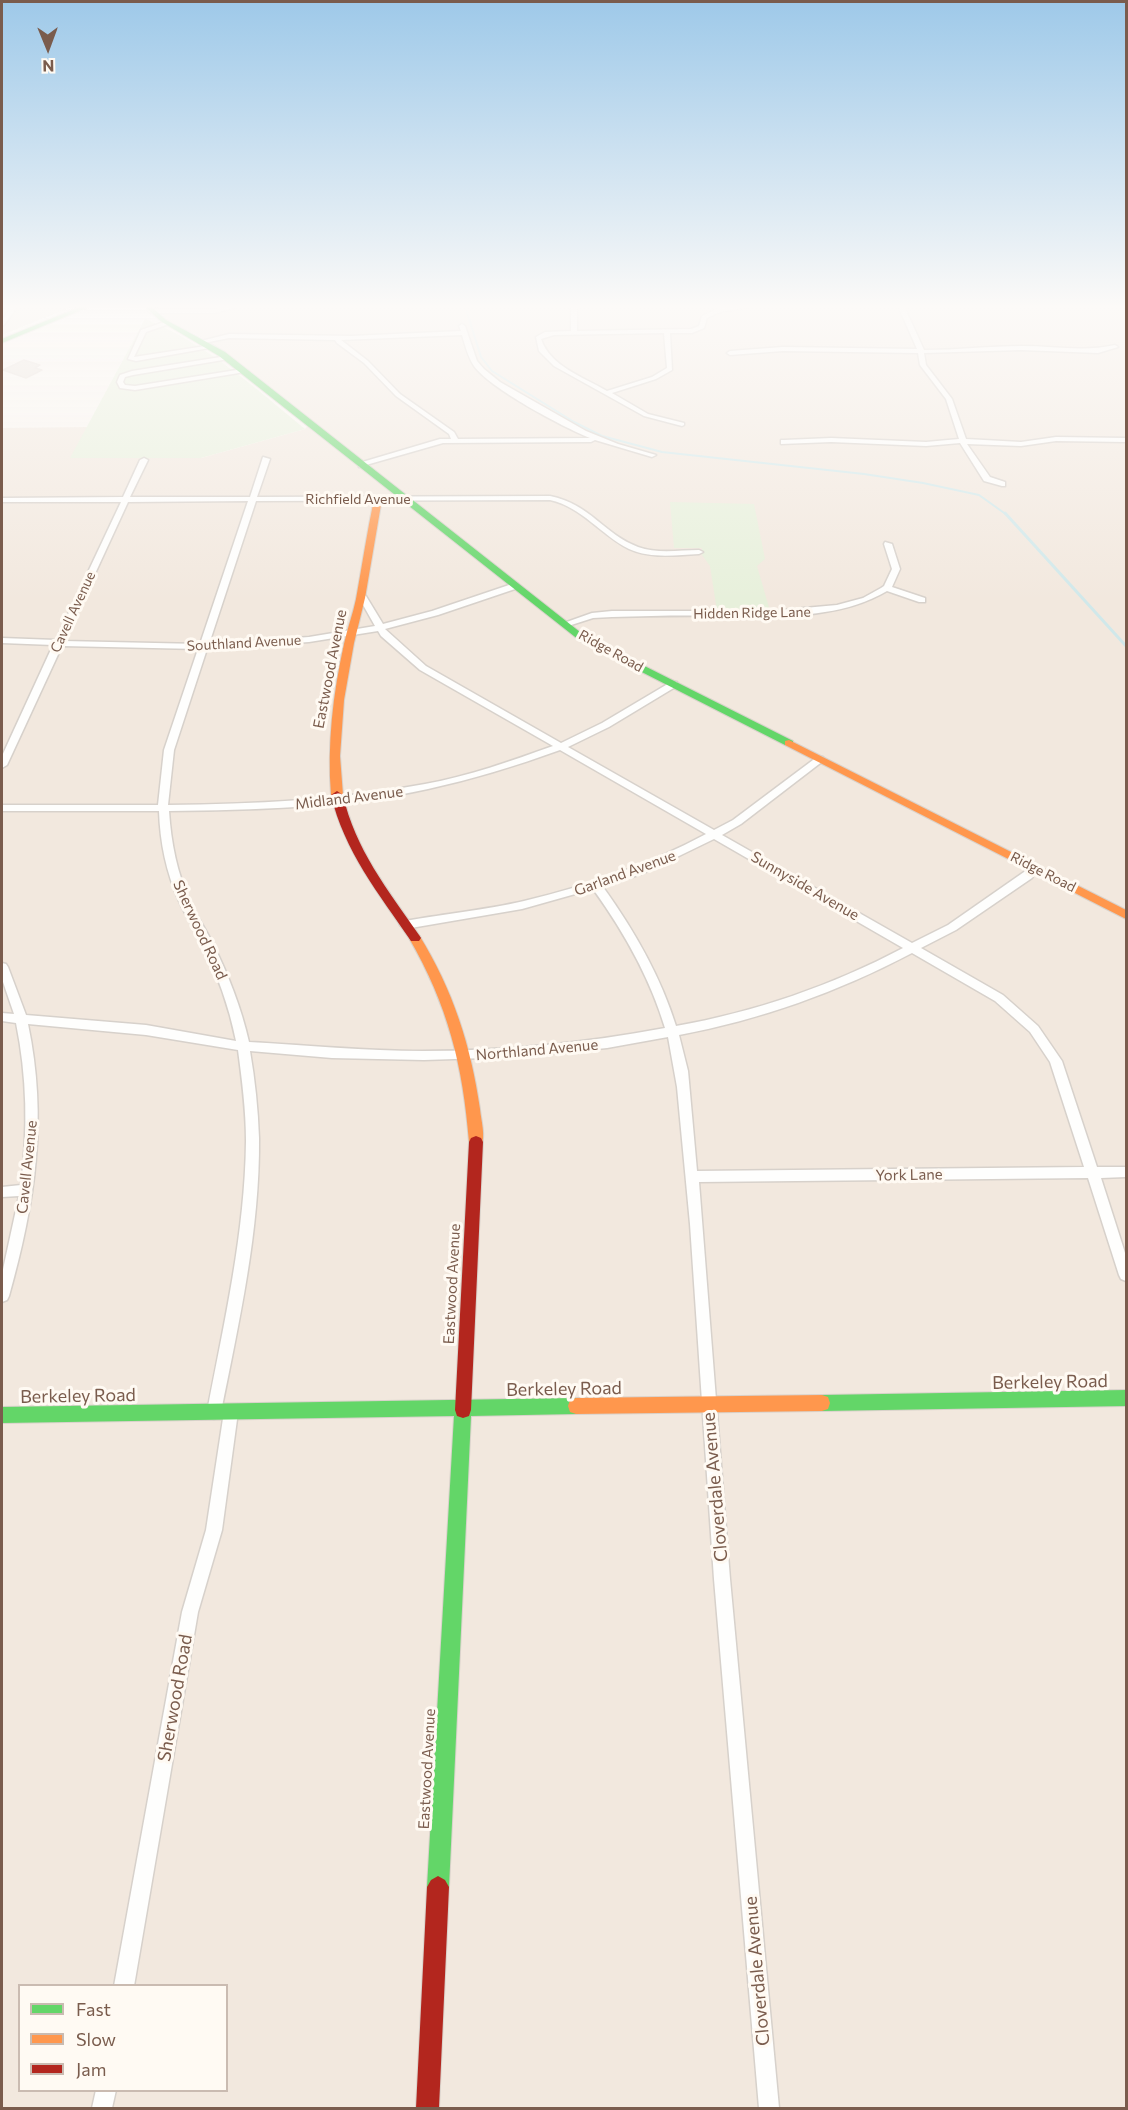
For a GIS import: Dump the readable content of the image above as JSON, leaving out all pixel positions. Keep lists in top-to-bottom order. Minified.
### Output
{"streets":{"street":["Richfield Avenue","Cavell Avenue","Hidden Ridge Lane","Southland Avenue","Ridge Road","Eastwood Avenue","Midland Avenue","Garland Avenue","Sunnyside Avenue","Sherwood Road","Northland Avenue","York Lane","Berkeley Road","Cloverdale Avenue"]},"crossings":[["Richfield Avenue","Cavell Avenue"],["Richfield Avenue","Ridge Road"],["Richfield Avenue","Eastwood Avenue"],["Richfield Avenue","Sherwood Road"],["Cavell Avenue","Southland Avenue"],["Cavell Avenue","Northland Avenue"],["Hidden Ridge Lane","Ridge Road"],["Southland Avenue","Ridge Road"],["Southland Avenue","Eastwood Avenue"],["Southland Avenue","Sunnyside Avenue"],["Southland Avenue","Sherwood Road"],["Ridge Road","Midland Avenue"],["Ridge Road","Garland Avenue"],["Ridge Road","Northland Avenue"],["Eastwood Avenue","Midland Avenue"],["Eastwood Avenue","Garland Avenue"],["Eastwood Avenue","Sunnyside Avenue"],["Eastwood Avenue","Northland Avenue"],["Eastwood Avenue","Berkeley Road"],["Midland Avenue","Sunnyside Avenue"],["Midland Avenue","Sherwood Road"],["Garland Avenue","Sunnyside Avenue"],["Garland Avenue","Cloverdale Avenue"],["Sunnyside Avenue","Northland Avenue"],["Sunnyside Avenue","York Lane"],["Sherwood Road","Northland Avenue"],["Sherwood Road","Berkeley Road"],["Northland Avenue","Cloverdale Avenue"],["York Lane","Cloverdale Avenue"],["Berkeley Road","Cloverdale Avenue"]],"legend":["Fast","Slow","Jam"],"north":"bottom"}
